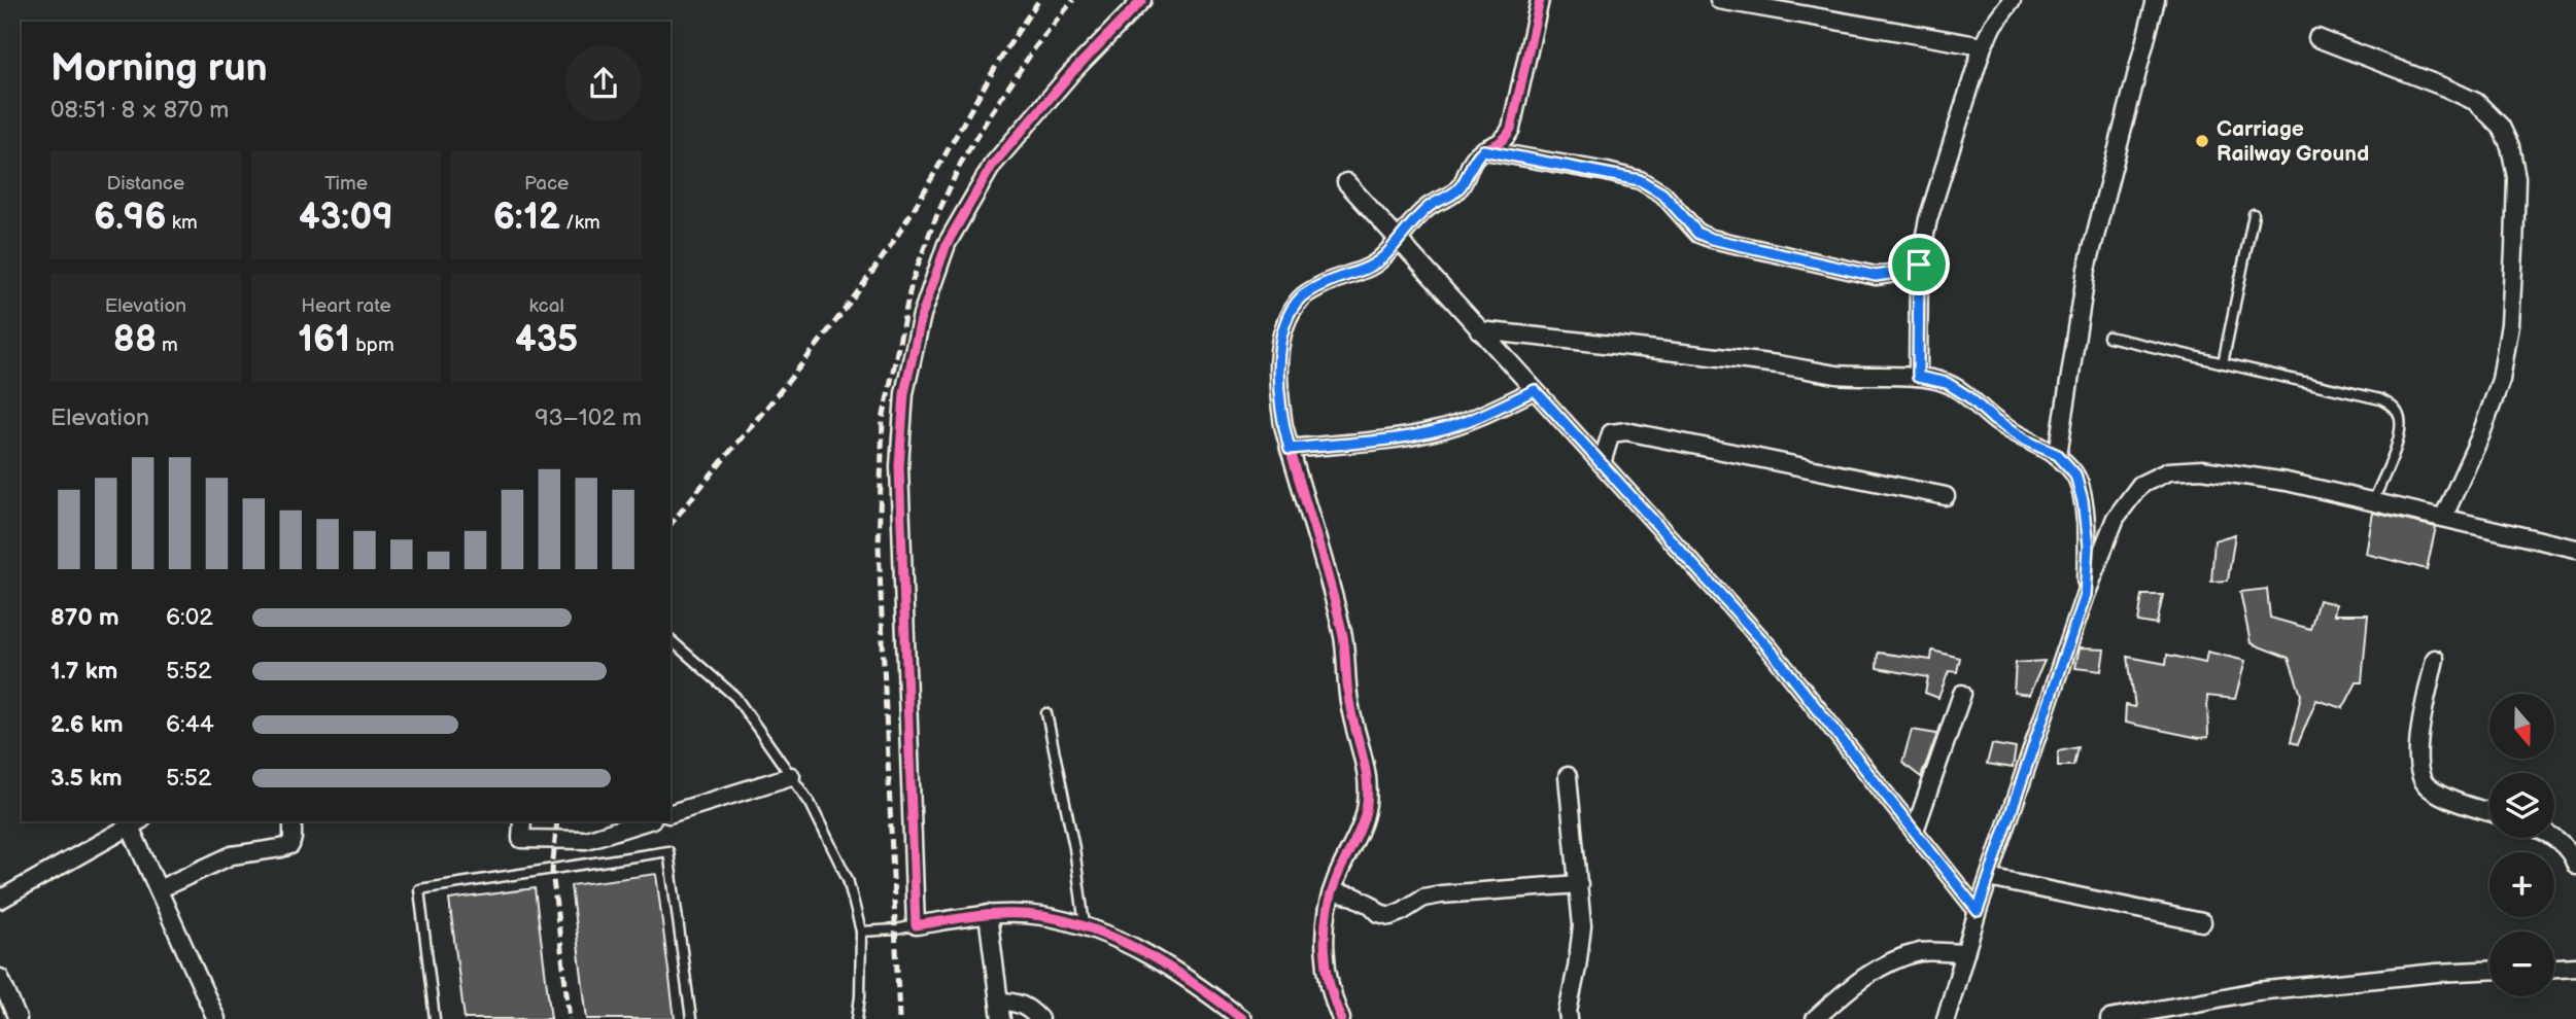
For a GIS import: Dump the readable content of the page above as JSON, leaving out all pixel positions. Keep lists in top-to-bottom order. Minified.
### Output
{"places":["Carriage Railway Ground"],"north":"bottom","page":{"heading":["Morning run","08:51 · 8 × 870 m"],"stats":[["Distance","6.96 km"],["Time","43:09"],["Pace","6:12 /km"],["Elevation","88 m"],["Heart rate","161 bpm"],["kcal","435"]],"chart":["Elevation","93–102 m"],"list":[{"name":"870 m","note":"6:02"},{"name":"1.7 km","note":"5:52"},{"name":"2.6 km","note":"6:44"},{"name":"3.5 km","note":"5:52"}],"map_buttons":["+","−"]}}
